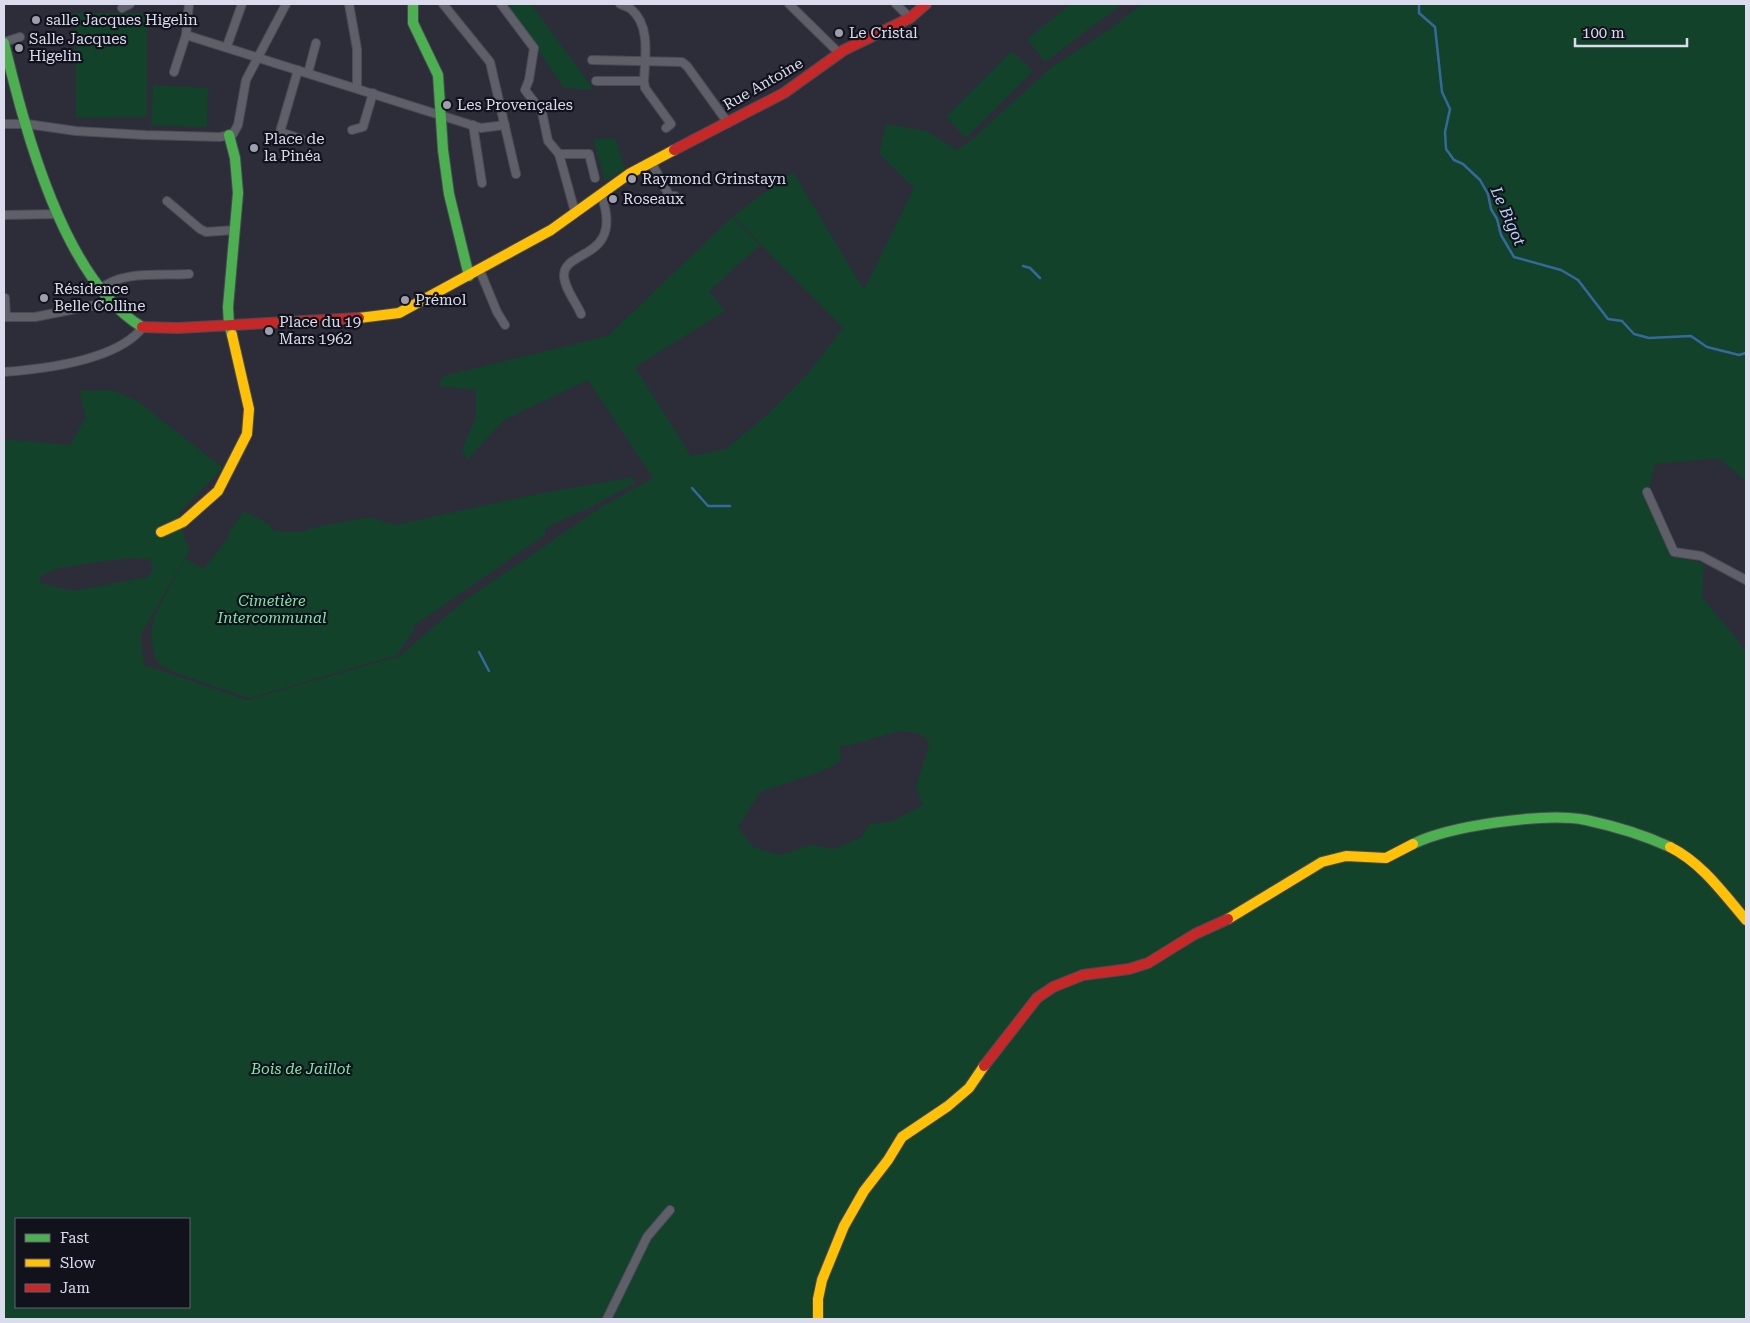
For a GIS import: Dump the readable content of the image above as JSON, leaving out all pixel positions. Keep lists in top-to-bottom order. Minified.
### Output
{"streets":{"street":["Rue Antoine"]},"water":["Le Bigot"],"parks":["Cimetière Intercommunal","Bois de Jaillot"],"places":["salle Jacques Higelin","Le Cristal","Salle Jacques Higelin","Les Provençales","Place de la Pinéa","Raymond Grinstayn","Roseaux","Résidence Belle Colline","Prémol","Place du 19 Mars 1962"],"legend":["Fast","Slow","Jam"],"scale_bar":"100 m"}
